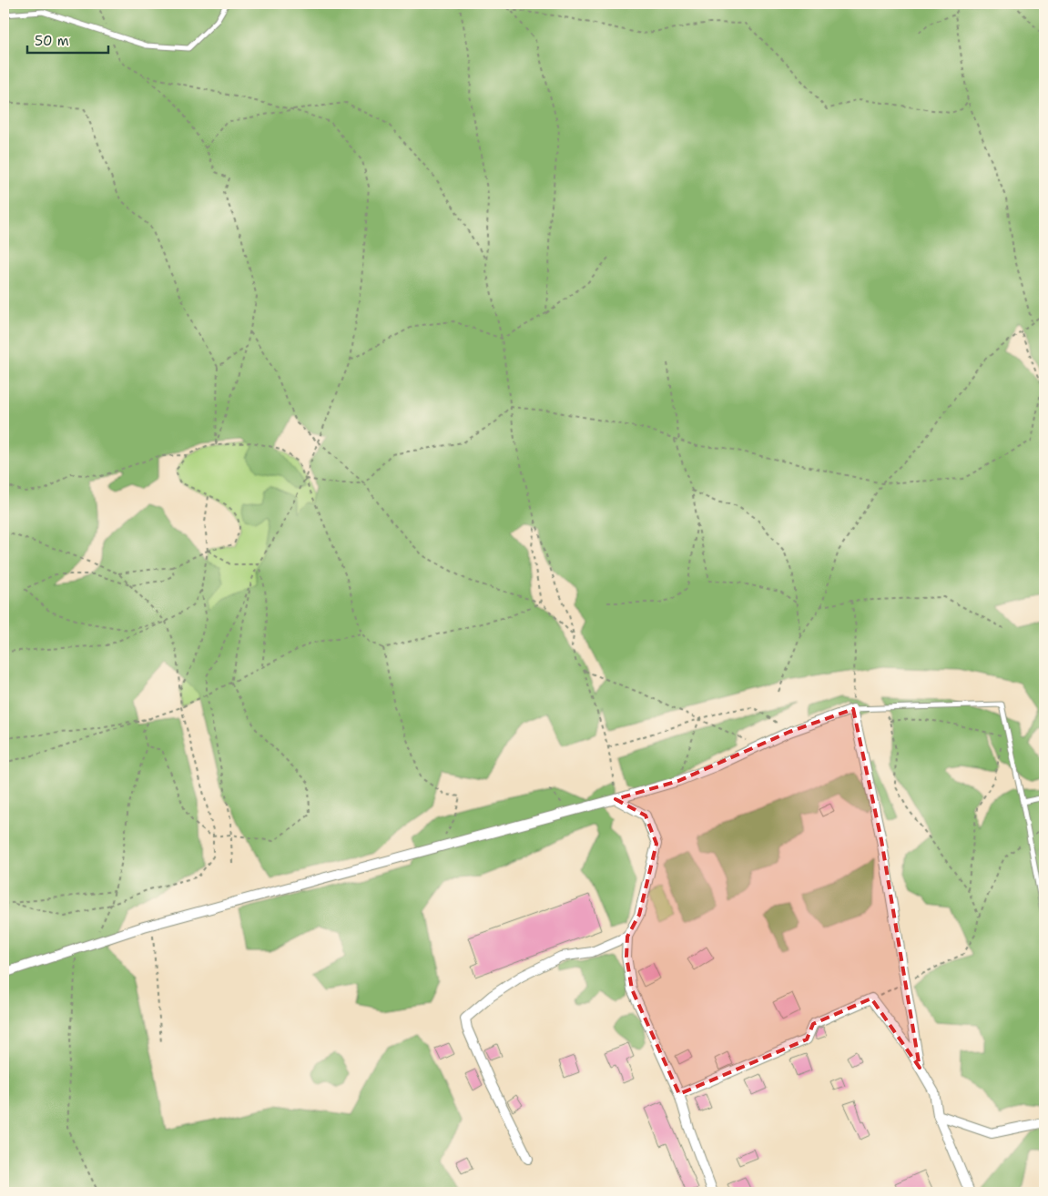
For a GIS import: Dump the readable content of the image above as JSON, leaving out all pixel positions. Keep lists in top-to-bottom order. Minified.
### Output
{"scale_bar":"50 m"}
